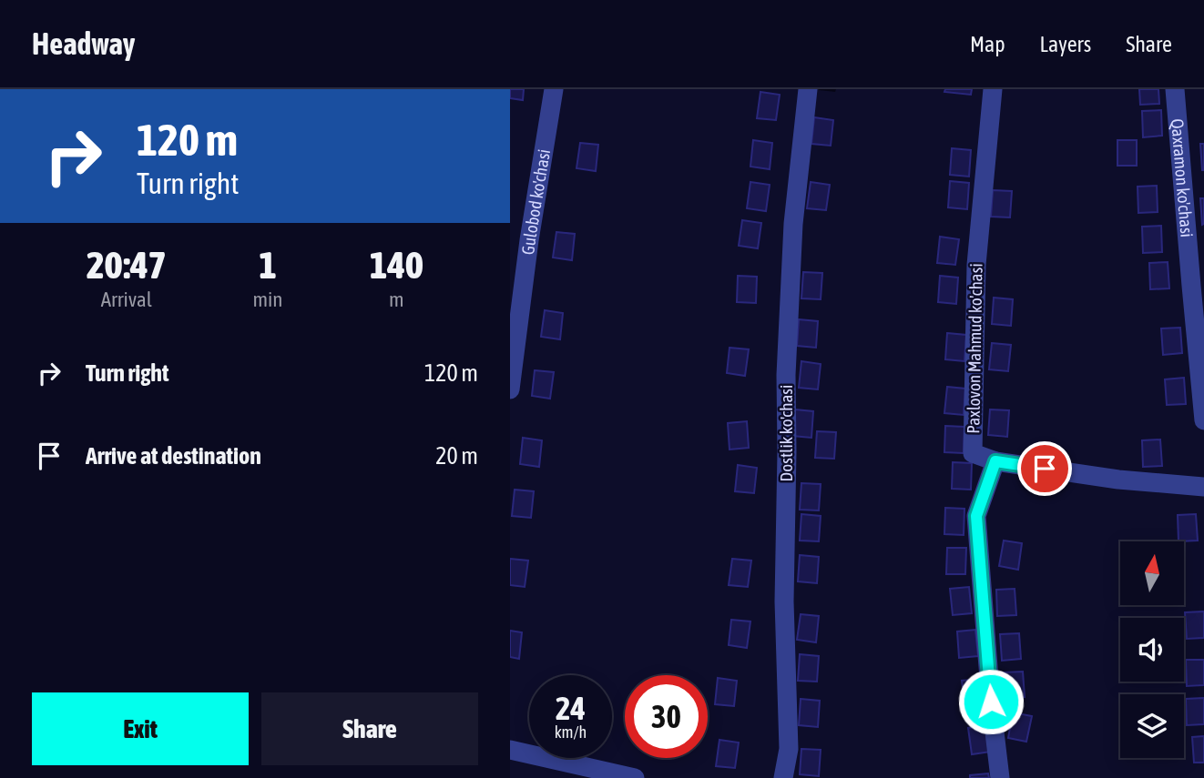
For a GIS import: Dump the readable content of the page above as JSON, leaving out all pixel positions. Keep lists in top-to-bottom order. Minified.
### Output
{"streets":{"street":["Qaxramon ko'chasi","Gulobod ko'chasi","Paxlovon Mahmud ko'chasi","Dostlik ko'chasi"]},"north":"top","page":{"header":"Headway","nav":["Map","Layers","Share"],"turn":["120 m","Turn right"],"eta":["20:47","Arrival","1","min","140","m"],"list":[{"name":"Turn right","value":"120 m"},{"name":"Arrive at destination","value":"20 m"}],"speed":"24 km/h","limit":"30","buttons":["Exit","Share"]}}
